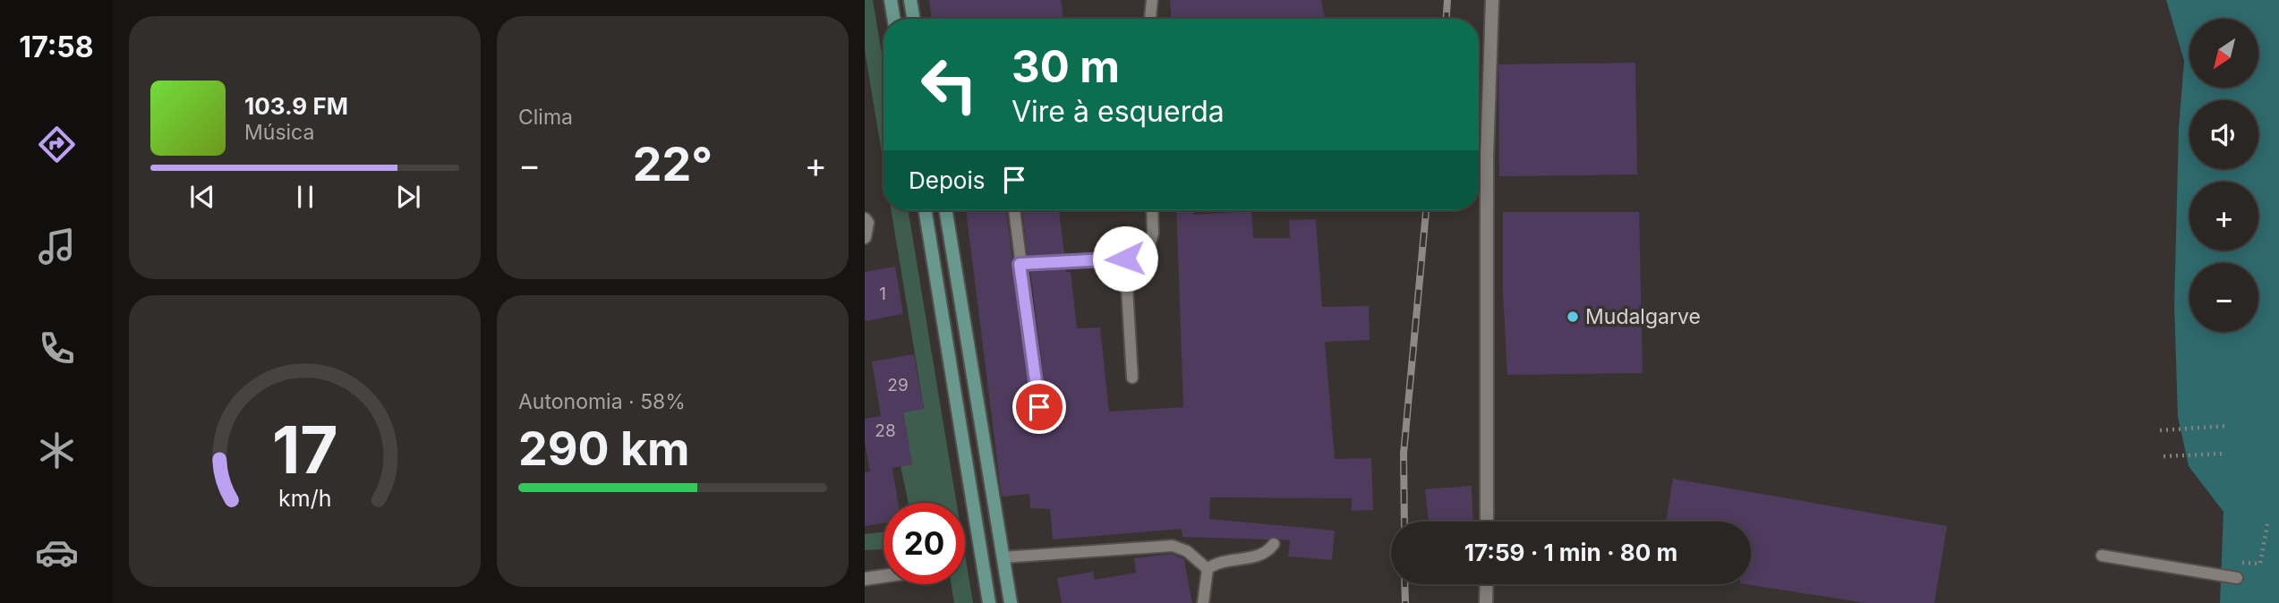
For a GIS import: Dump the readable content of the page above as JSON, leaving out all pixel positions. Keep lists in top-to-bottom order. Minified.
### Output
{"places":["Mudalgarve"],"house_numbers":["1","29","28"],"north":"bottom left","page":{"tabs":"17:58","tile":["Clima",["Autonomia · 58%","290 km"]],"map_buttons":["+","−"],"turn":["30 m","Vire à esquerda"],"song":["103.9 FM","Música"],"heat":["−","22°","+"],"then":"Depois","limit":"20","trip":"17:59 · 1 min · 80 m","gauge":["17","km/h"]}}
